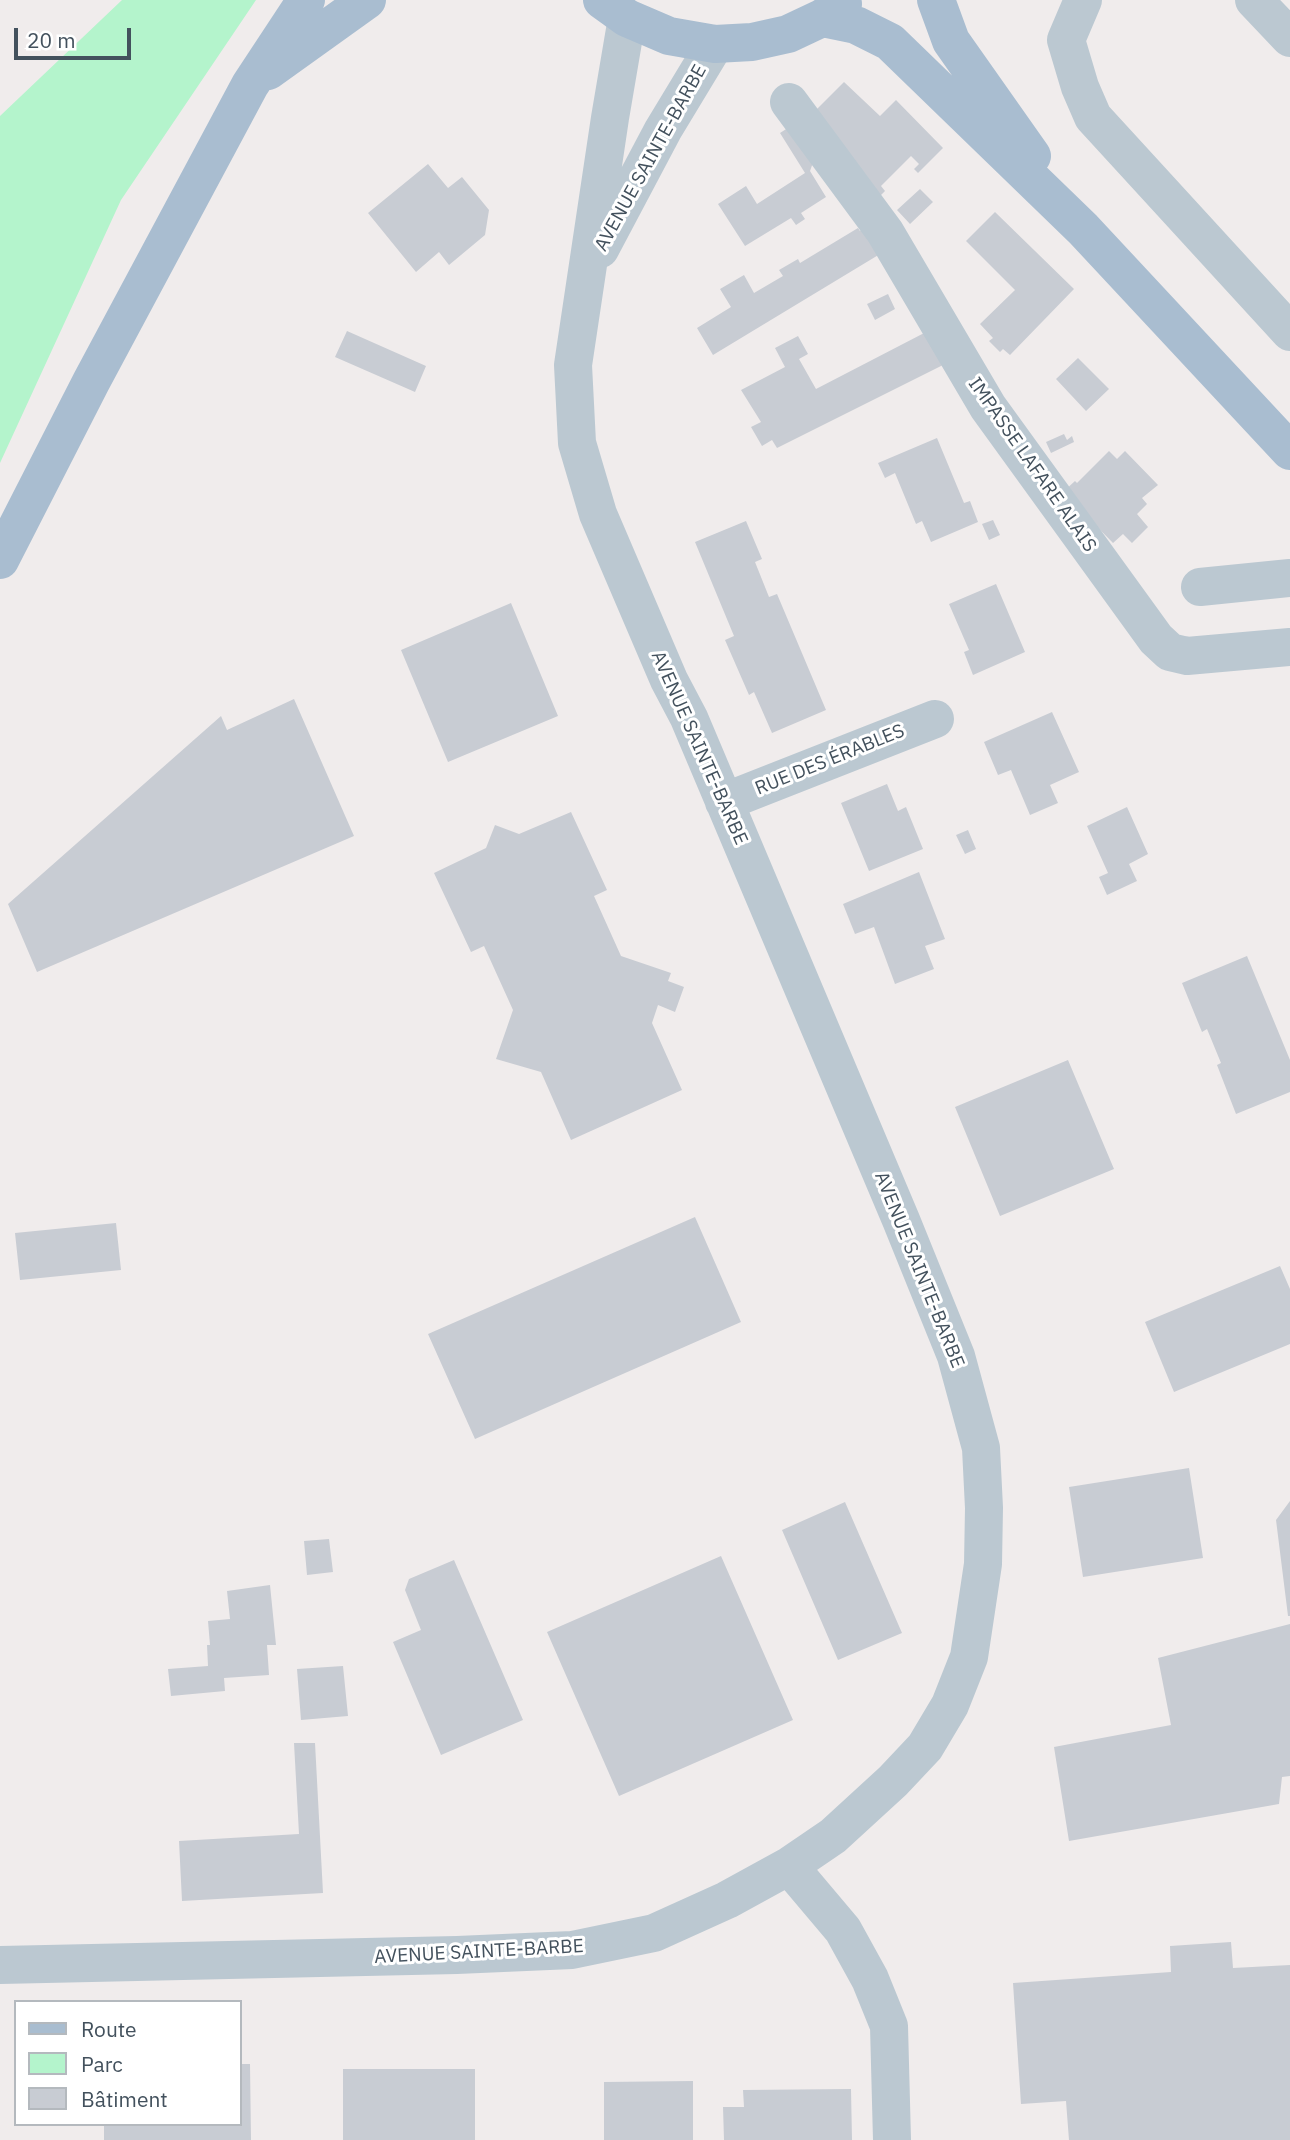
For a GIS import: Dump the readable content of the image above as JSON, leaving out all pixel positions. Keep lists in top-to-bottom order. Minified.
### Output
{"streets":{"street":["AVENUE SAINTE-BARBE","IMPASSE LAFARE ALAIS","RUE DES ÉRABLES"]},"crossings":[["AVENUE SAINTE-BARBE","RUE DES ÉRABLES"]],"legend":["Route","Parc","Bâtiment"],"scale_bar":"20 m"}
